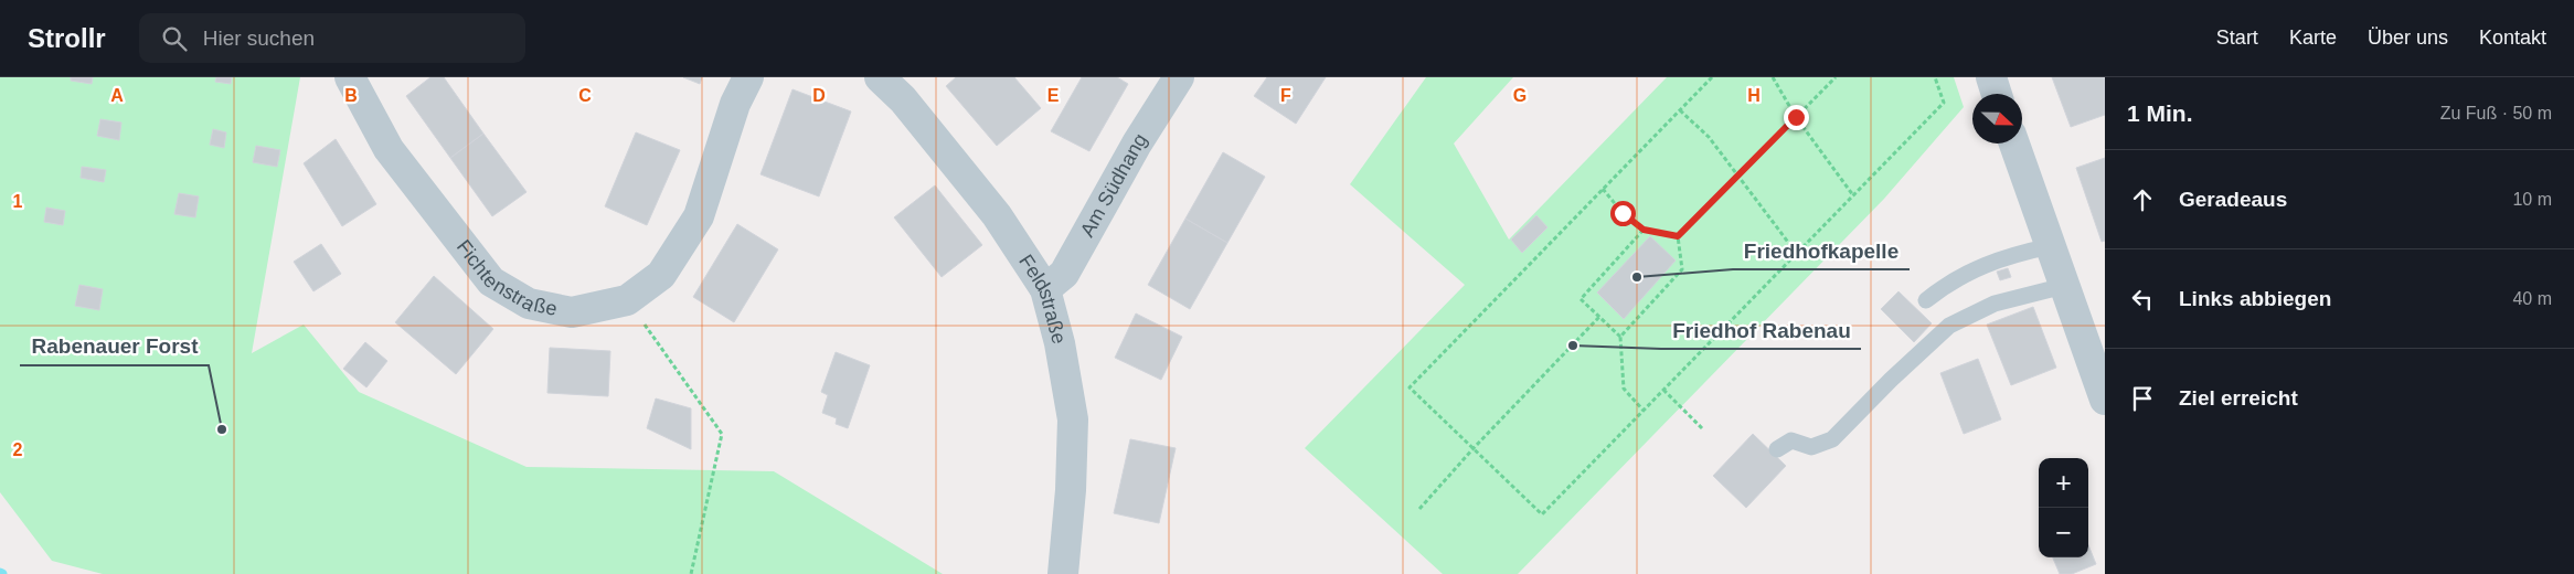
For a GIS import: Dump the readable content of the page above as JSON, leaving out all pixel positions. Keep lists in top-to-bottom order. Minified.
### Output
{"streets":{"street":["Am Südhang","Fichtenstraße","Feldstraße"]},"crossings":[["Am Südhang","Feldstraße"]],"places":["Friedhofkapelle","Friedhof Rabenau","Rabenauer Forst"],"north":"right","page":{"header":"Strollr","search":"Hier suchen","nav":["Start","Karte","Über uns","Kontakt"],"heading":["1 Min.","Zu Fuß · 50 m"],"list":[["Geradeaus","10 m"],["Links abbiegen","40 m"],"Ziel erreicht"],"map_buttons":["+","−"]},"grid":{"columns":["A","B","C","D","E","F","G","H"],"rows":["1","2"]}}
